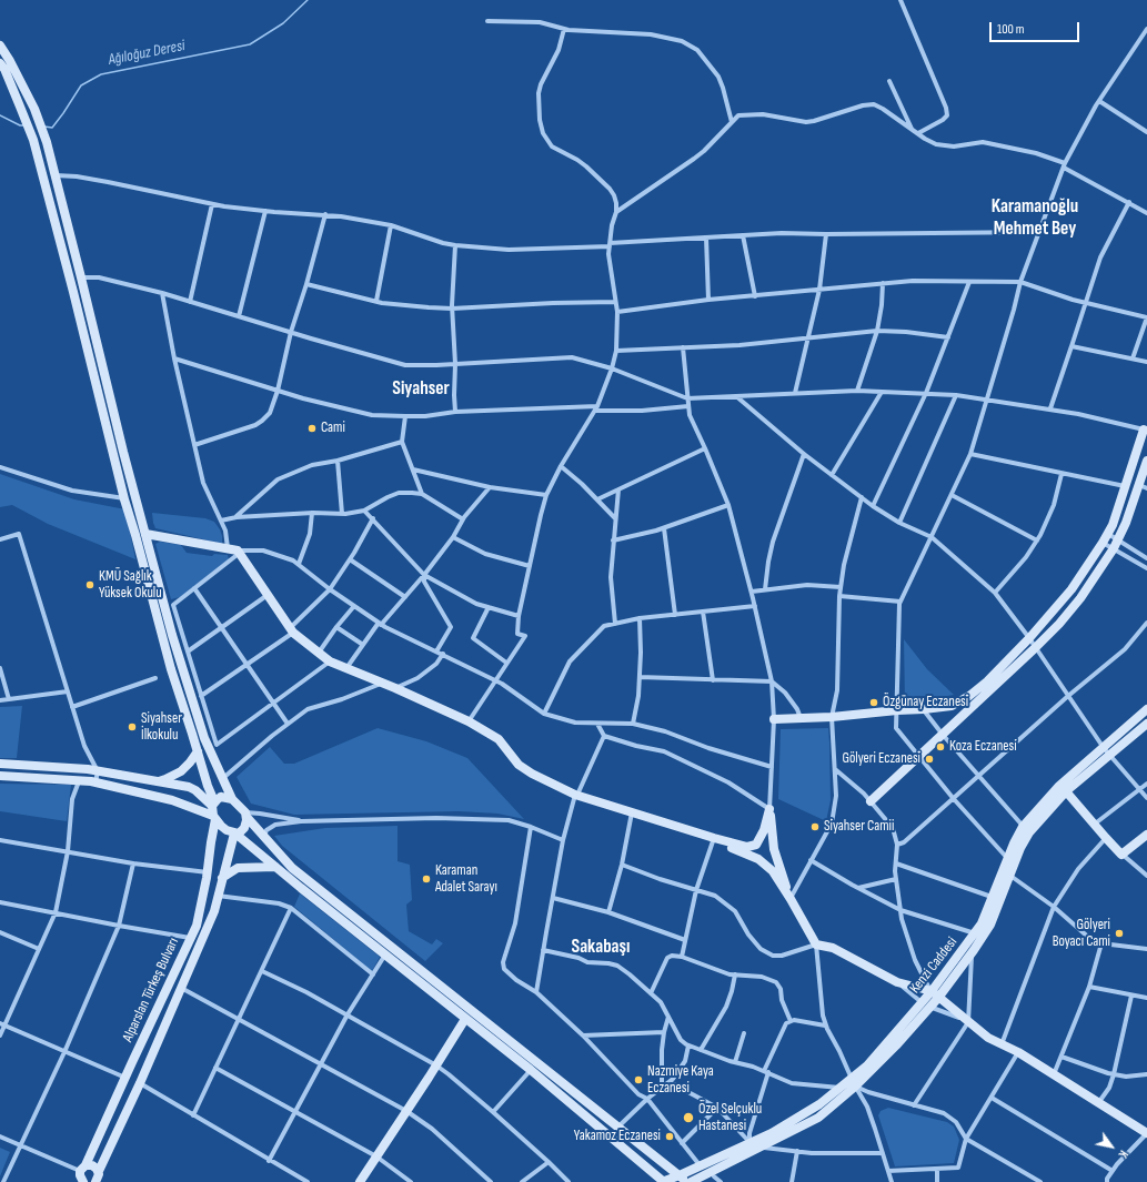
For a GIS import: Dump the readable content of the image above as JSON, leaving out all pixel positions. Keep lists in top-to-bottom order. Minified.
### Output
{"streets":{"main road":["Kenzi Caddesi","Alparslan Türkeş Bulvarı"]},"districts":["Karamanoğlu Mehmet Bey","Siyahser","Sakabaşı"],"water":["Ağıloğuz Deresi"],"places":["Cami","KMÜ Sağlık Yüksek Okulu","Özgünay Eczanesi","Siyahser İlkokulu","Koza Eczanesi","Gölyeri Eczanesi","Siyahser Camii","Karaman Adalet Sarayı","Gölyeri Boyacı Cami","Nazmiye Kaya Eczanesi","Özel Selçuklu Hastanesi","Yakamoz Eczanesi"],"scale_bar":"100 m","north":"bottom right"}
